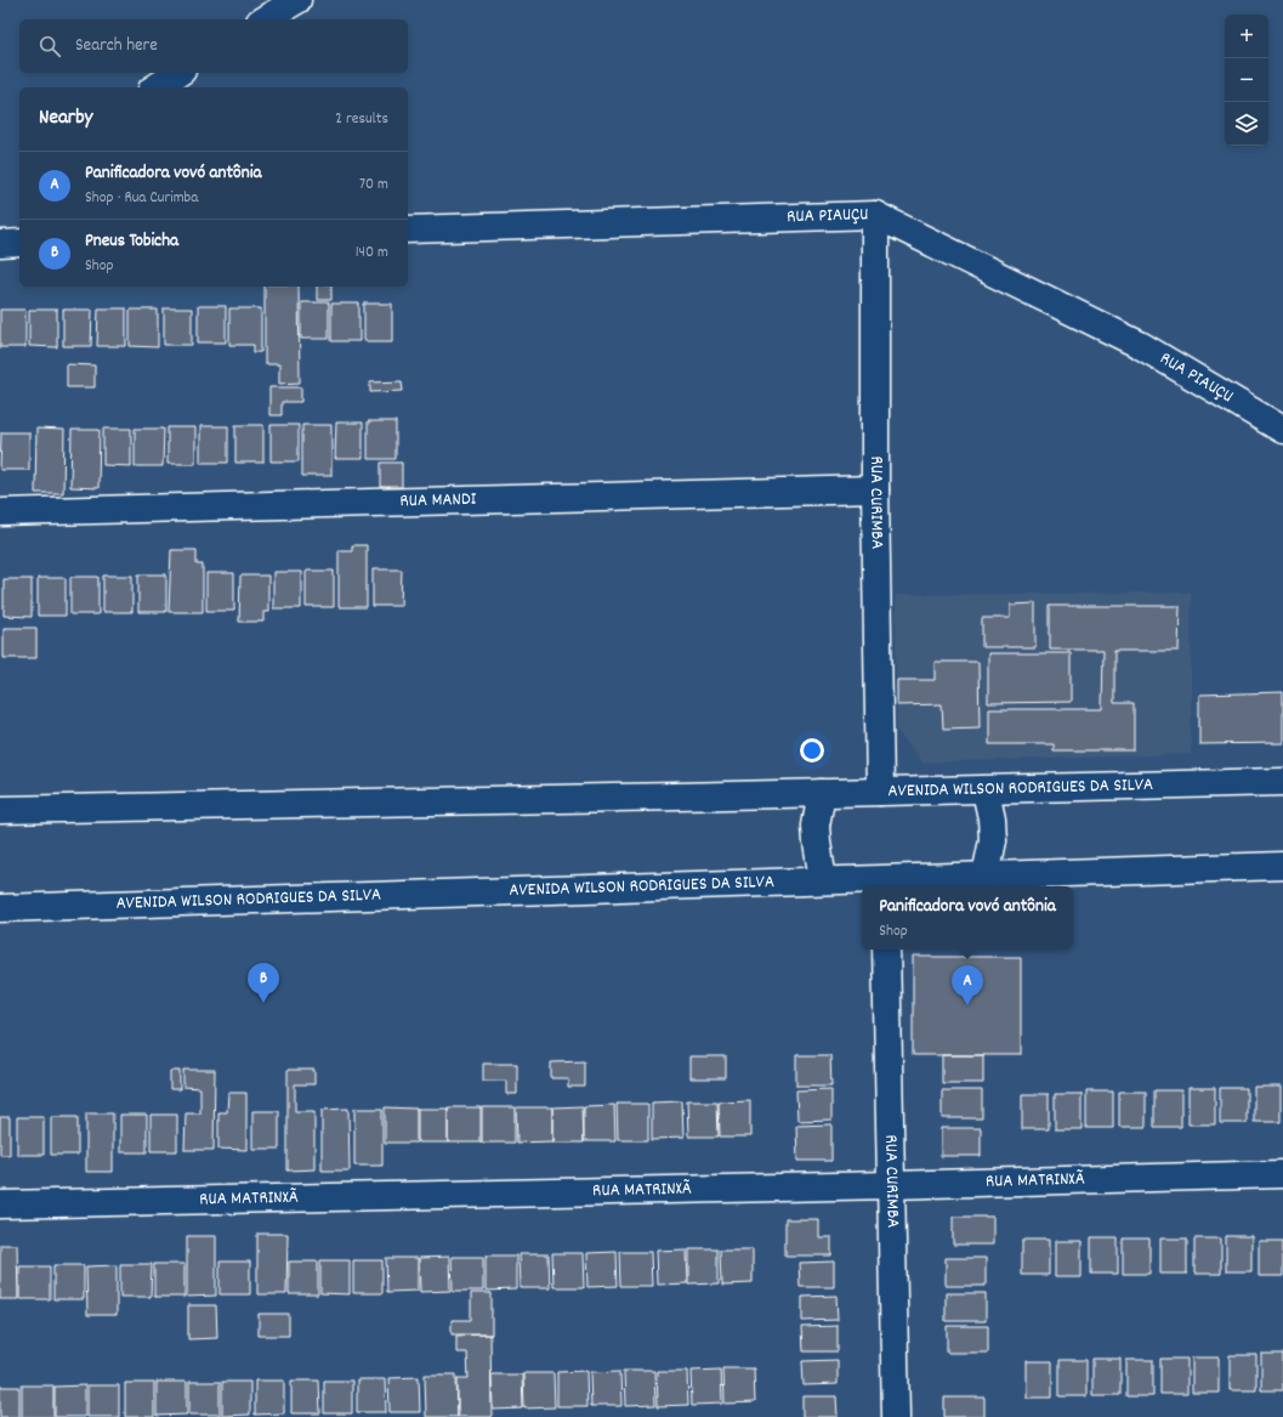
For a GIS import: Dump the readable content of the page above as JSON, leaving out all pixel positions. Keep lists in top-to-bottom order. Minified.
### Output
{"streets":{"street":["RUA PIAUÇU","RUA MANDI","RUA CURIMBA","AVENIDA WILSON RODRIGUES DA SILVA","RUA MATRINXÃ"]},"crossings":[["RUA PIAUÇU","RUA CURIMBA"],["RUA MANDI","RUA CURIMBA"],["RUA CURIMBA","AVENIDA WILSON RODRIGUES DA SILVA"],["RUA CURIMBA","RUA MATRINXÃ"]],"page":{"map_buttons":["+","−"],"search":"Search here","heading":["Nearby","2 results"],"list":[{"mark":"A","name":"Panificadora vovó antônia","note":"Shop · Rua Curimba","value":"70 m"},{"mark":"B","name":"Pneus Tobicha","note":"Shop","value":"140 m"}],"popup":["Panificadora vovó antônia","Shop"],"pins":["B","A"]}}
